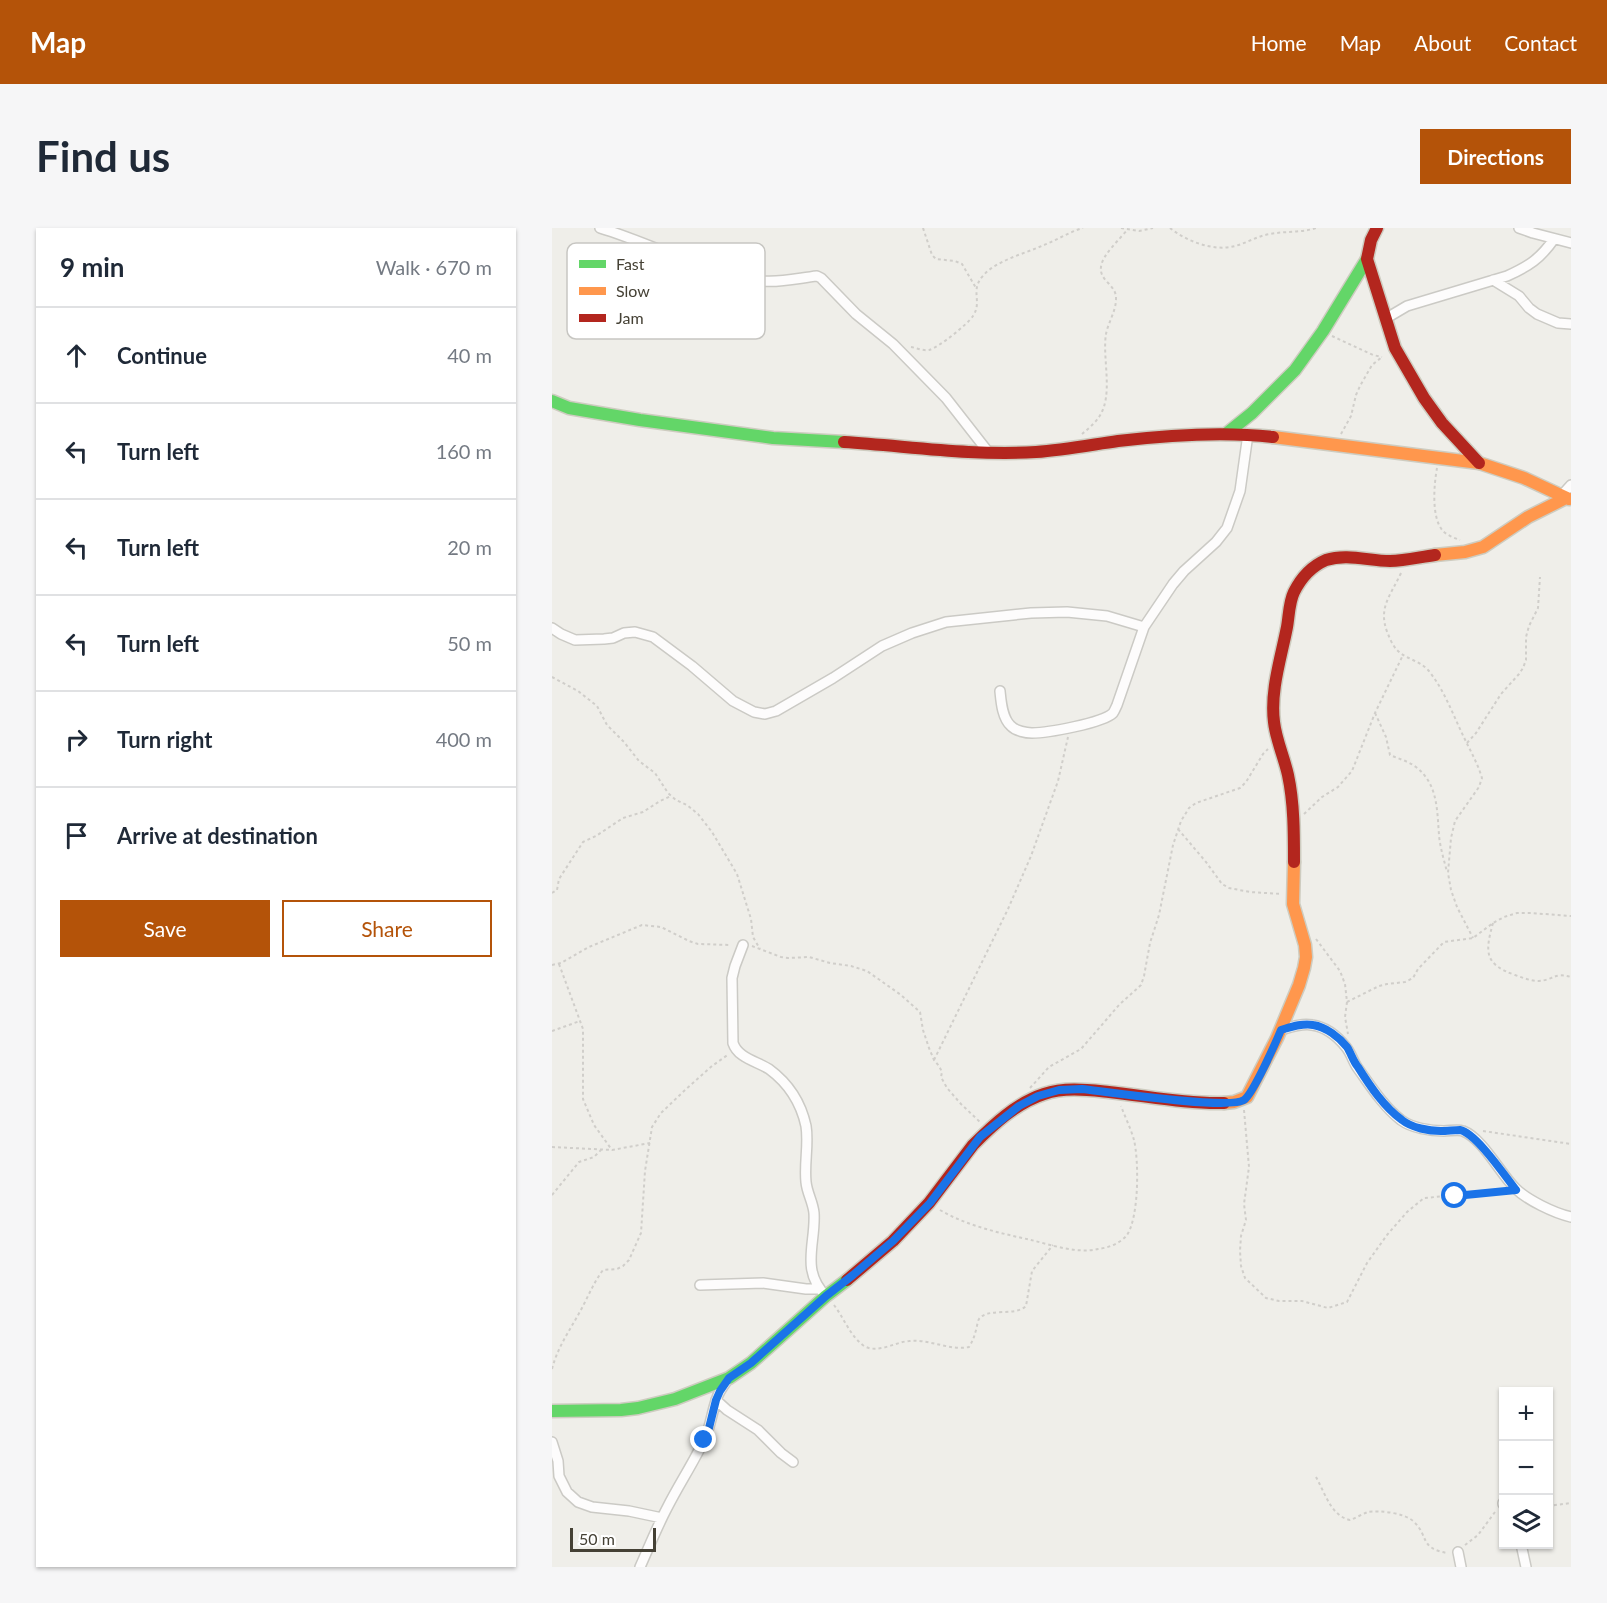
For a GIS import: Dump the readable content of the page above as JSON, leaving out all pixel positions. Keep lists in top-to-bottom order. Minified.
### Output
{"legend":["Fast","Slow","Jam"],"scale_bar":"50 m","page":{"header":"Map","nav":["Home","Map","About","Contact"],"buttons":["Directions",["Save","Share"]],"title":"Find us","heading":["9 min","Walk · 670 m"],"list":[["Continue","40 m"],["Turn left","160 m"],["Turn left","20 m"],["Turn left","50 m"],["Turn right","400 m"],"Arrive at destination"],"map_buttons":["+","−"],"scale":"50 m"}}
